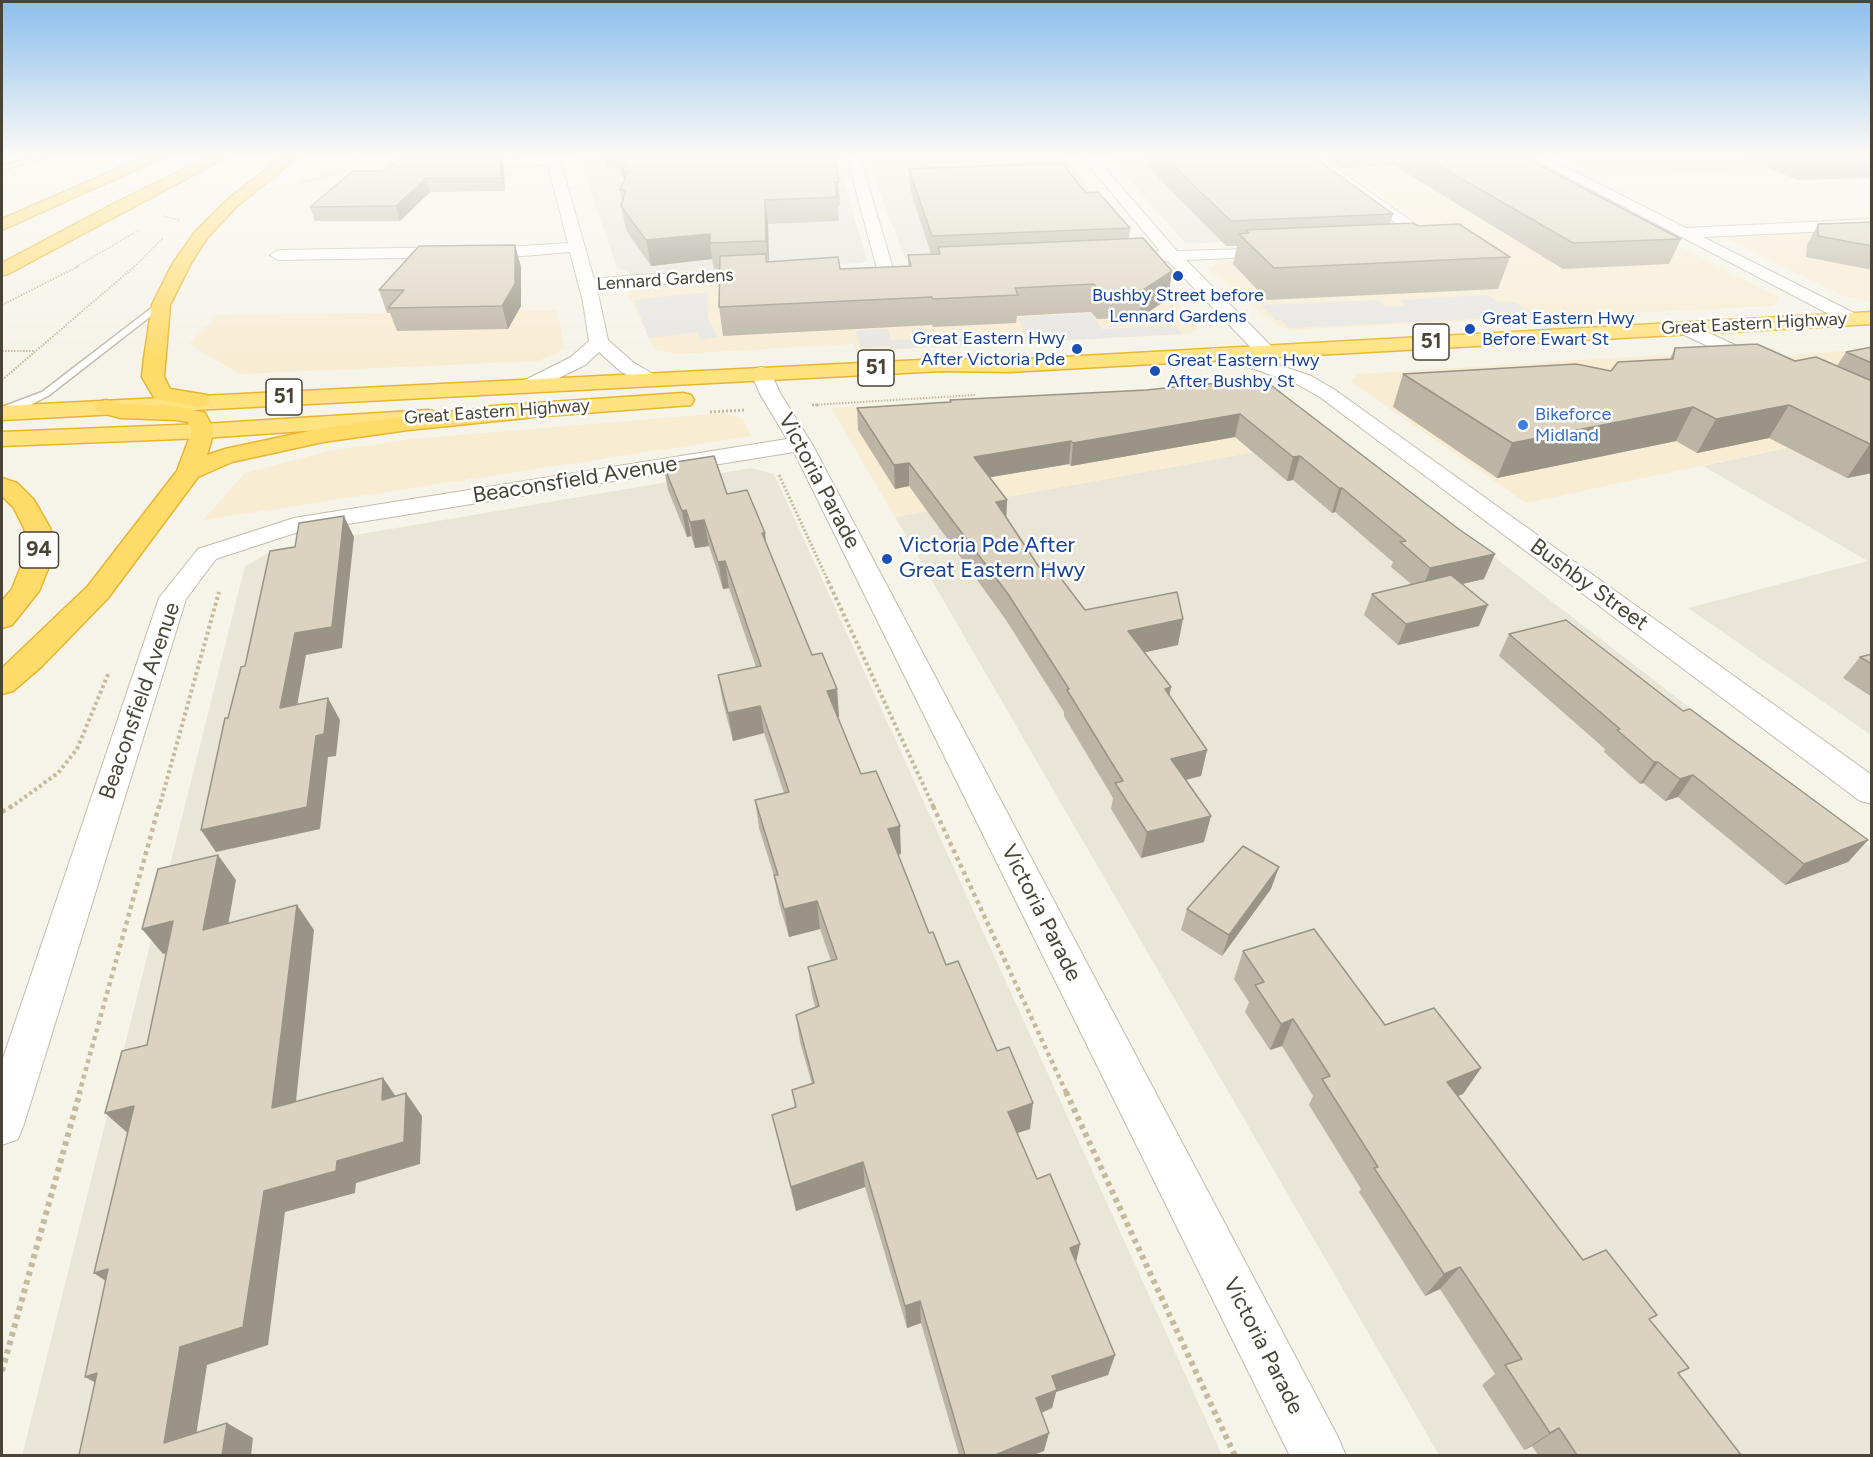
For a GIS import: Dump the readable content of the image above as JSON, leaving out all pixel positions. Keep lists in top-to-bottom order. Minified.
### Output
{"streets":{"highway":["Great Eastern Highway","51","94"],"street":["Lennard Gardens","Beaconsfield Avenue","Victoria Parade","Bushby Street"]},"crossings":[["Great Eastern Highway","Victoria Parade"],["Great Eastern Highway","Bushby Street"],["Beaconsfield Avenue","Victoria Parade"]],"places":["Bushby Street before Lennard Gardens","Great Eastern Hwy Before Ewart St","Great Eastern Hwy After Victoria Pde","Great Eastern Hwy After Bushby St","Bikeforce Midland","Victoria Pde After Great Eastern Hwy"]}
